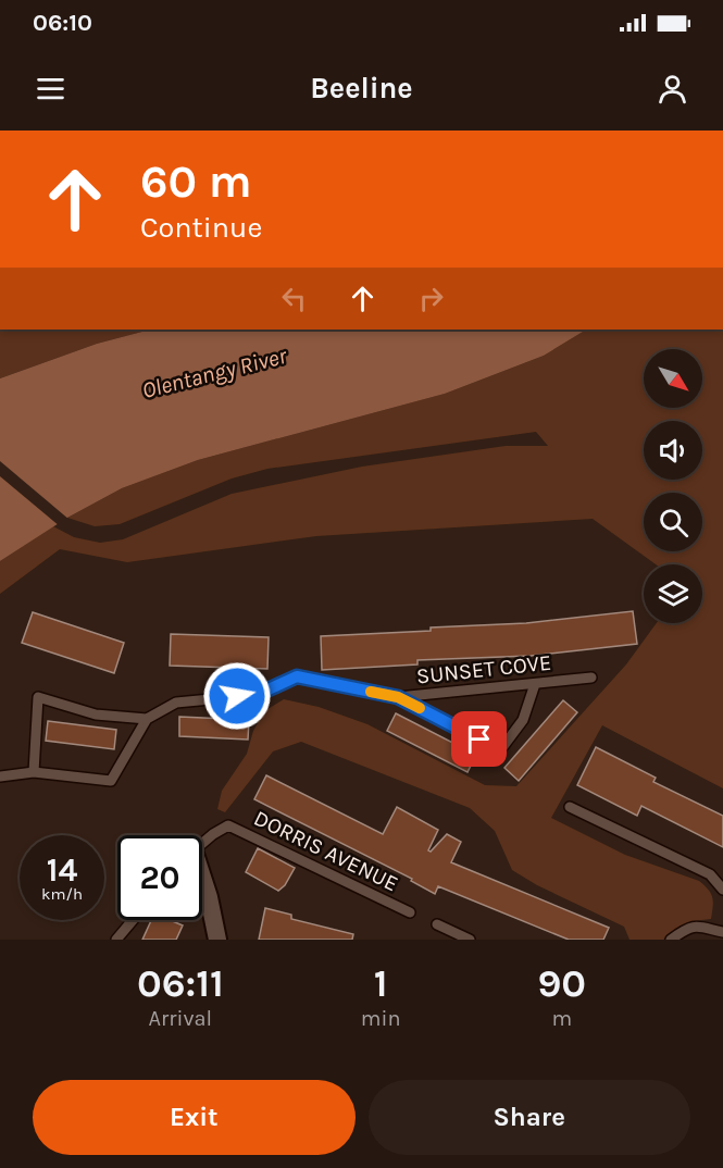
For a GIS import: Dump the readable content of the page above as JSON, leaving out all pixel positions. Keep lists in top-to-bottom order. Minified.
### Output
{"streets":{"lane":["SUNSET COVE","DORRIS AVENUE"]},"water":["Olentangy River"],"north":"bottom right","page":{"status":"06:10","header":"Beeline","turn":["60 m","Continue"],"speed":"14 km/h","limit":"20","eta":["06:11","Arrival","1","min","90","m"],"buttons":["Exit","Share"]}}
